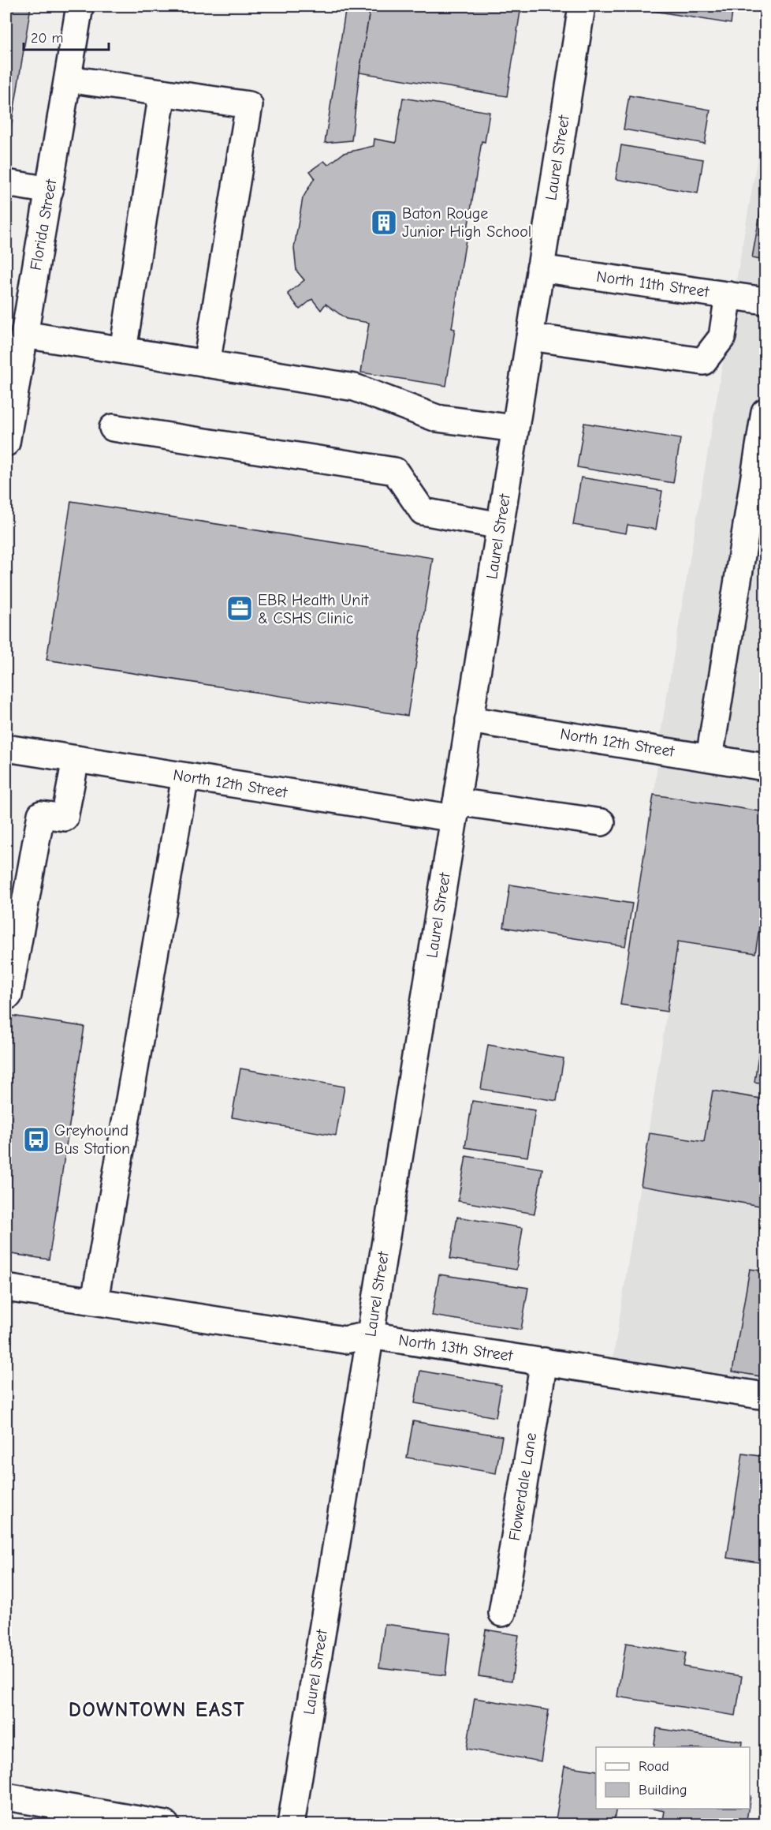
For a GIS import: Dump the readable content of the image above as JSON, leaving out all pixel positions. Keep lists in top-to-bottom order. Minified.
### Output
{"streets":{"street":["Laurel Street","Florida Street","North 11th Street","North 12th Street","North 13th Street","Flowerdale Lane"]},"crossings":[["Laurel Street","North 11th Street"],["Laurel Street","North 12th Street"],["Laurel Street","North 13th Street"],["North 13th Street","Flowerdale Lane"]],"districts":["DOWNTOWN EAST"],"places":{"building":["Baton Rouge Junior High School"],"office":["EBR Health Unit & CSHS Clinic"],"bus stop":["Greyhound Bus Station"]},"legend":["Road","Building"],"scale_bar":"20 m"}
